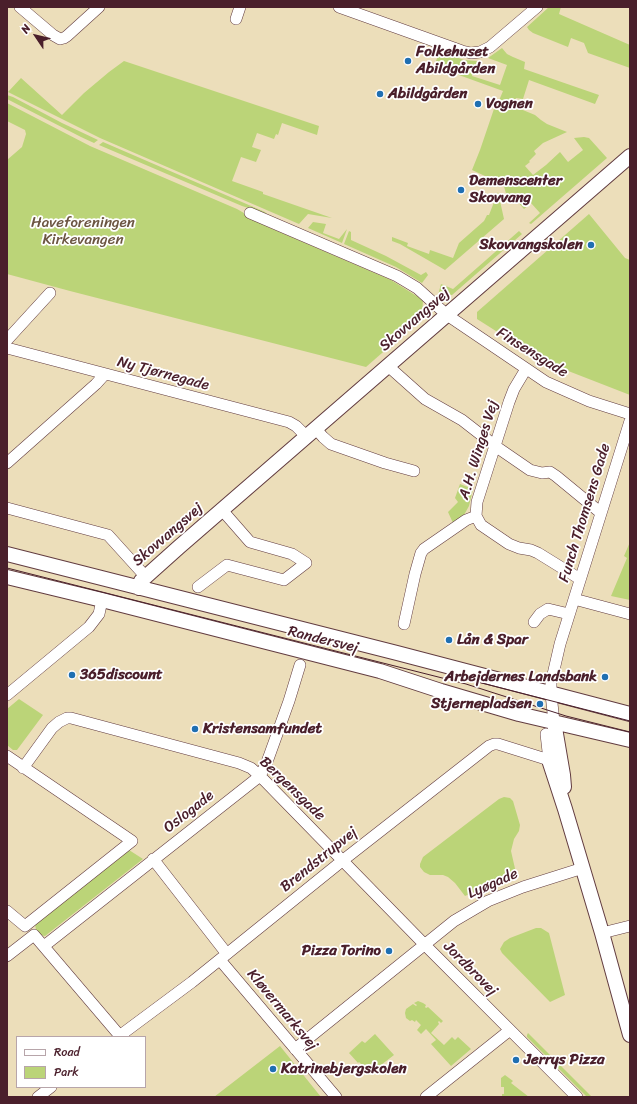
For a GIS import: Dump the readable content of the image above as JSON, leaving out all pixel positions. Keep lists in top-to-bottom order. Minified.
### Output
{"streets":{"street":["Skovvangsvej","Finsensgade","Ny Tjørnegade","A.H. Winges Vej","Funch Thomsens Gade","Randersvej","Bergensgade","Oslogade","Brendstrupvej","Lyøgade","Jordbrovej","Kløvermarksvej"]},"crossings":[["Skovvangsvej","Finsensgade"],["Skovvangsvej","Ny Tjørnegade"],["Skovvangsvej","Randersvej"],["Finsensgade","A.H. Winges Vej"],["A.H. Winges Vej","Funch Thomsens Gade"],["Funch Thomsens Gade","Randersvej"],["Bergensgade","Oslogade"],["Bergensgade","Brendstrupvej"],["Bergensgade","Jordbrovej"],["Oslogade","Kløvermarksvej"],["Brendstrupvej","Jordbrovej"],["Brendstrupvej","Kløvermarksvej"],["Lyøgade","Jordbrovej"],["Lyøgade","Kløvermarksvej"]],"parks":["Haveforeningen Kirkevangen"],"places":["Folkehuset Abildgården","Abildgården","Vognen","Demenscenter Skovvang","Skovvangskolen","Lån & Spar","365discount","Arbejdernes Landsbank","Stjernepladsen","Kristensamfundet","Pizza Torino","Jerrys Pizza","Katrinebjergskolen"],"legend":["Road","Park"],"north":"top left"}
